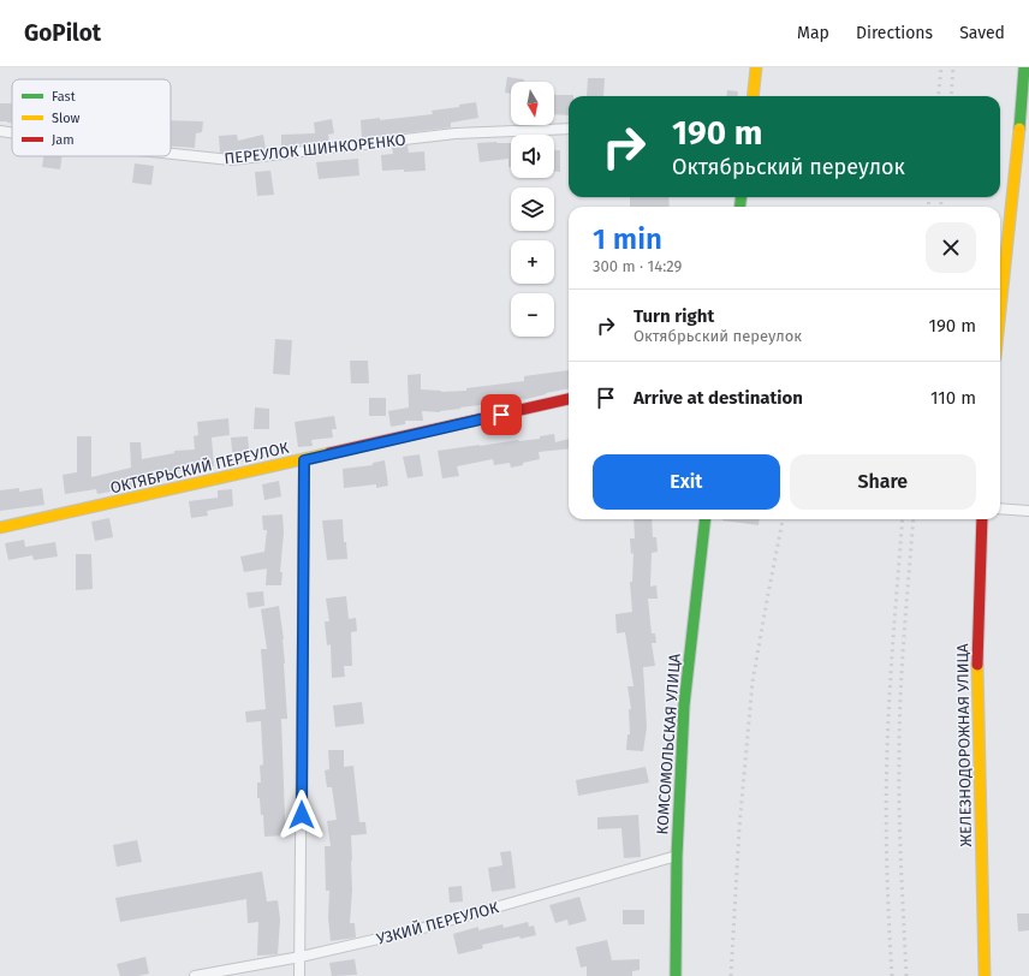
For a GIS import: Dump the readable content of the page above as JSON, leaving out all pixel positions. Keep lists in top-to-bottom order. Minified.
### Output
{"streets":{"street":["ПЕРЕУЛОК ШИНКОРЕНКО","ОКТЯБРЬСКИЙ ПЕРЕУЛОК","КОМСОМОЛЬСКАЯ УЛИЦА","ЖЕЛЕЗНОДОРОЖНАЯ УЛИЦА","УЗКИЙ ПЕРЕУЛОК"]},"crossings":[["КОМСОМОЛЬСКАЯ УЛИЦА","УЗКИЙ ПЕРЕУЛОК"]],"legend":["Fast","Slow","Jam"],"north":"bottom","page":{"header":"GoPilot","nav":["Map","Directions","Saved"],"map_buttons":["+","−"],"turn":["190 m","Октябрьский переулок"],"heading":["1 min","300 m · 14:29"],"list":[{"name":"Turn right","note":"Октябрьский переулок","value":"190 m"},{"name":"Arrive at destination","value":"110 m"}],"buttons":["Exit","Share"]}}
